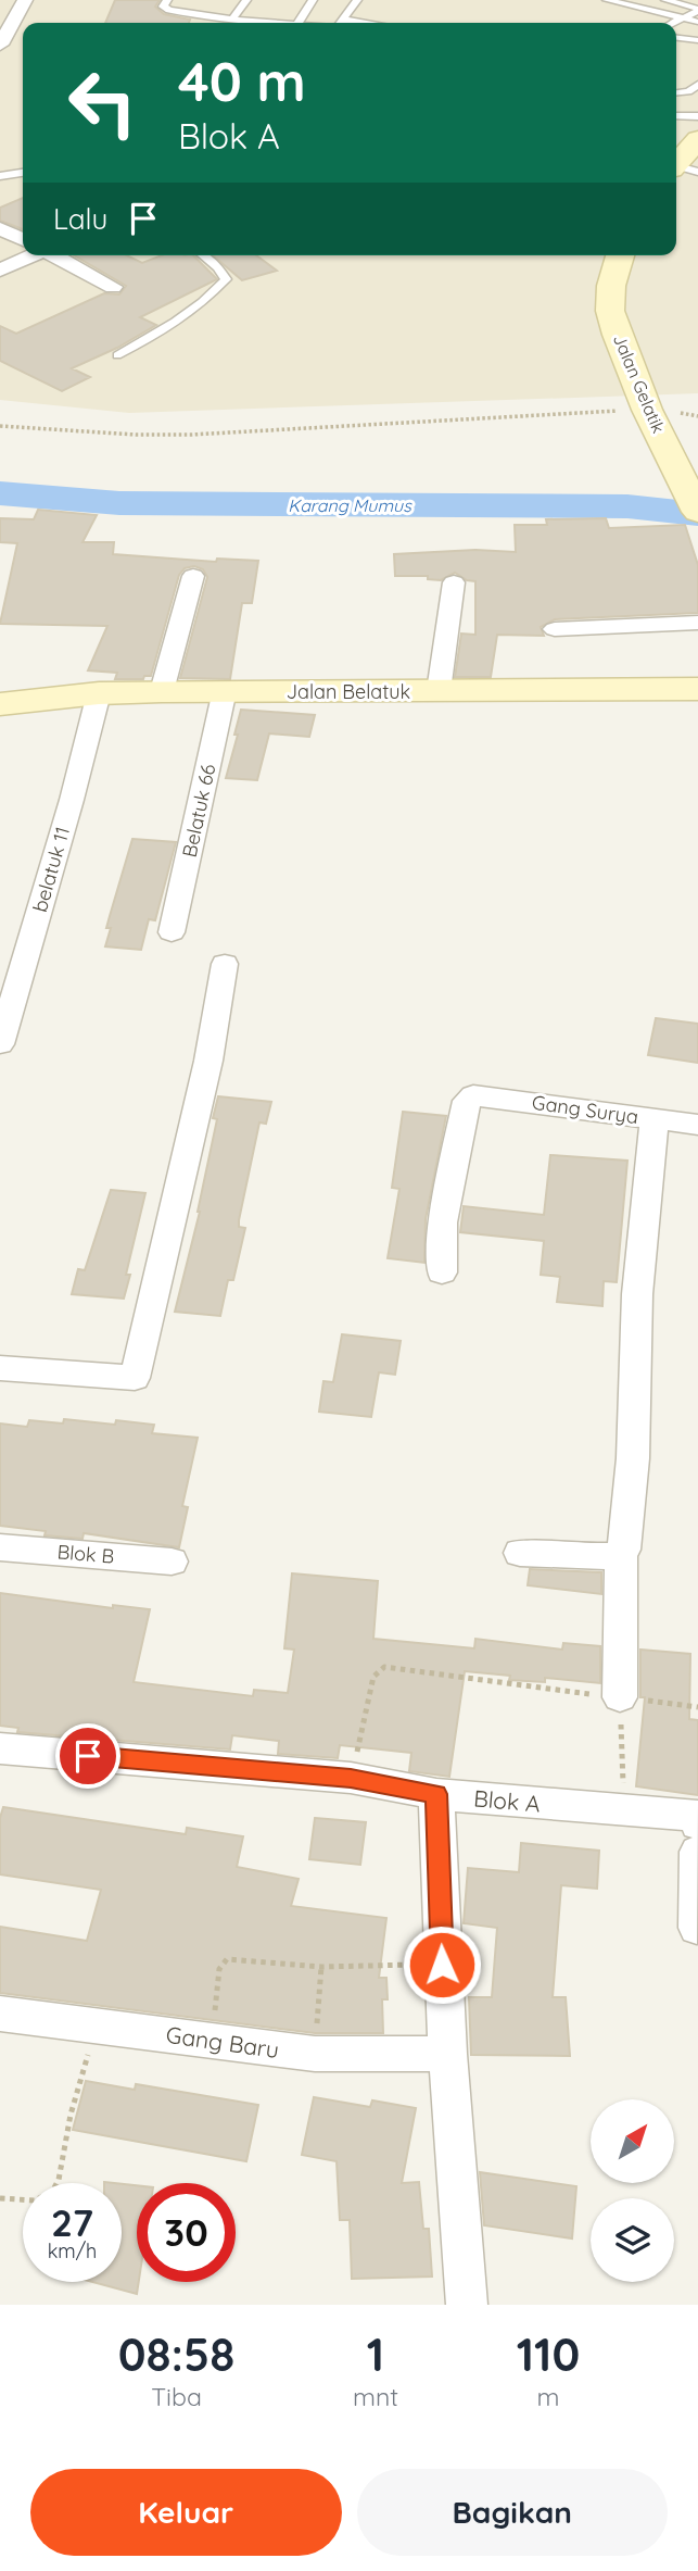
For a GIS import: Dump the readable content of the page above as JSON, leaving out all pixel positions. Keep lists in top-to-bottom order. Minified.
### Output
{"streets":{"street":["Jalan Gelatik","Jalan Belatuk","Belatuk 66","belatuk 11","Gang Surya","Blok B","Blok A","Gang Baru"]},"crossings":[["Jalan Belatuk","Belatuk 66"],["Jalan Belatuk","belatuk 11"]],"water":["Karang Mumus"],"north":"top right","page":{"turn":["40 m","Blok A"],"then":"Lalu","speed":"27 km/h","limit":"30","eta":["08:58","Tiba","1","mnt","110","m"],"buttons":["Keluar","Bagikan"]}}
